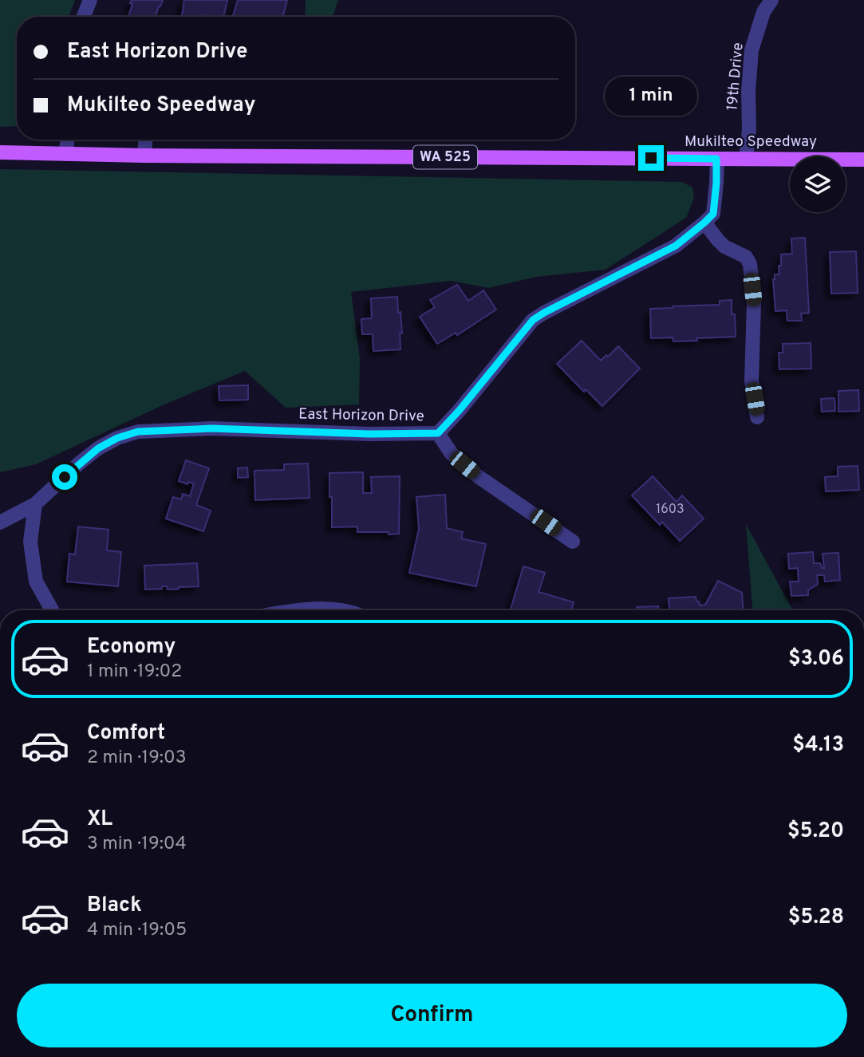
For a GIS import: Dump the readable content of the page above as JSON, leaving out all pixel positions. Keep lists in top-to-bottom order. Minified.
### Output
{"streets":{"main road":["Mukilteo Speedway","WA 525"],"street":["19th Drive","East Horizon Drive"]},"crossings":[["19th Drive","Mukilteo Speedway"],["Mukilteo Speedway","East Horizon Drive"]],"house_numbers":["1603"],"page":{"banner":["East Horizon Drive","Mukilteo Speedway"],"bubble":"1 min","list":[{"name":"Economy","note":"1 min · 19:02","value":"$3.06"},{"name":"Comfort","note":"2 min · 19:03","value":"$4.13"},{"name":"XL","note":"3 min · 19:04","value":"$5.20"},{"name":"Black","note":"4 min · 19:05","value":"$5.28"}],"buttons":"Confirm"}}
